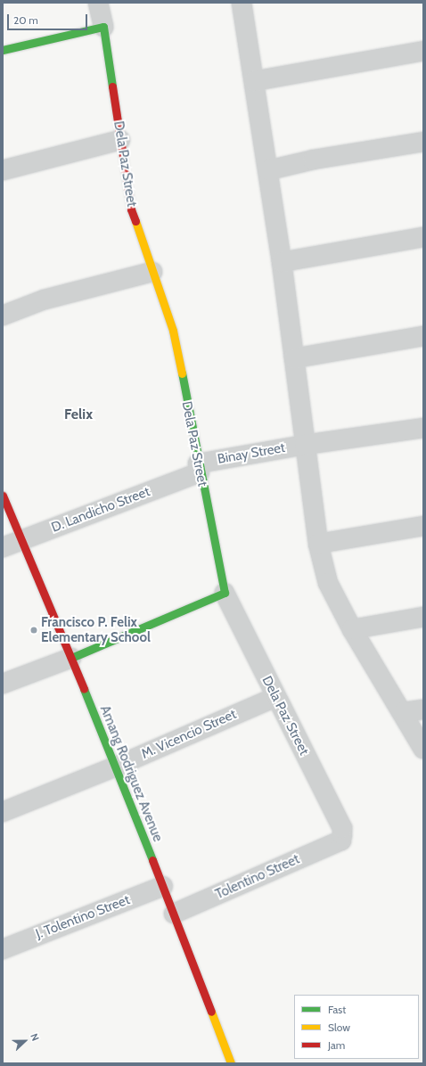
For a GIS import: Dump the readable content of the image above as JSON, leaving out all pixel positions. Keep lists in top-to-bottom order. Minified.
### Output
{"streets":{"street":["Dela Paz Street","Binay Street","D. Landicho Street","M. Vicencio Street","Amang Rodriguez Avenue","Tolentino Street","J. Tolentino Street"]},"crossings":[["Dela Paz Street","Binay Street"],["Dela Paz Street","D. Landicho Street"],["Dela Paz Street","M. Vicencio Street"],["Dela Paz Street","Tolentino Street"],["Binay Street","D. Landicho Street"],["D. Landicho Street","Amang Rodriguez Avenue"],["M. Vicencio Street","Amang Rodriguez Avenue"],["Amang Rodriguez Avenue","Tolentino Street"],["Amang Rodriguez Avenue","J. Tolentino Street"]],"districts":["Felix"],"places":["Francisco P. Felix Elementary School"],"legend":["Fast","Slow","Jam"],"scale_bar":"20 m","north":"right"}
